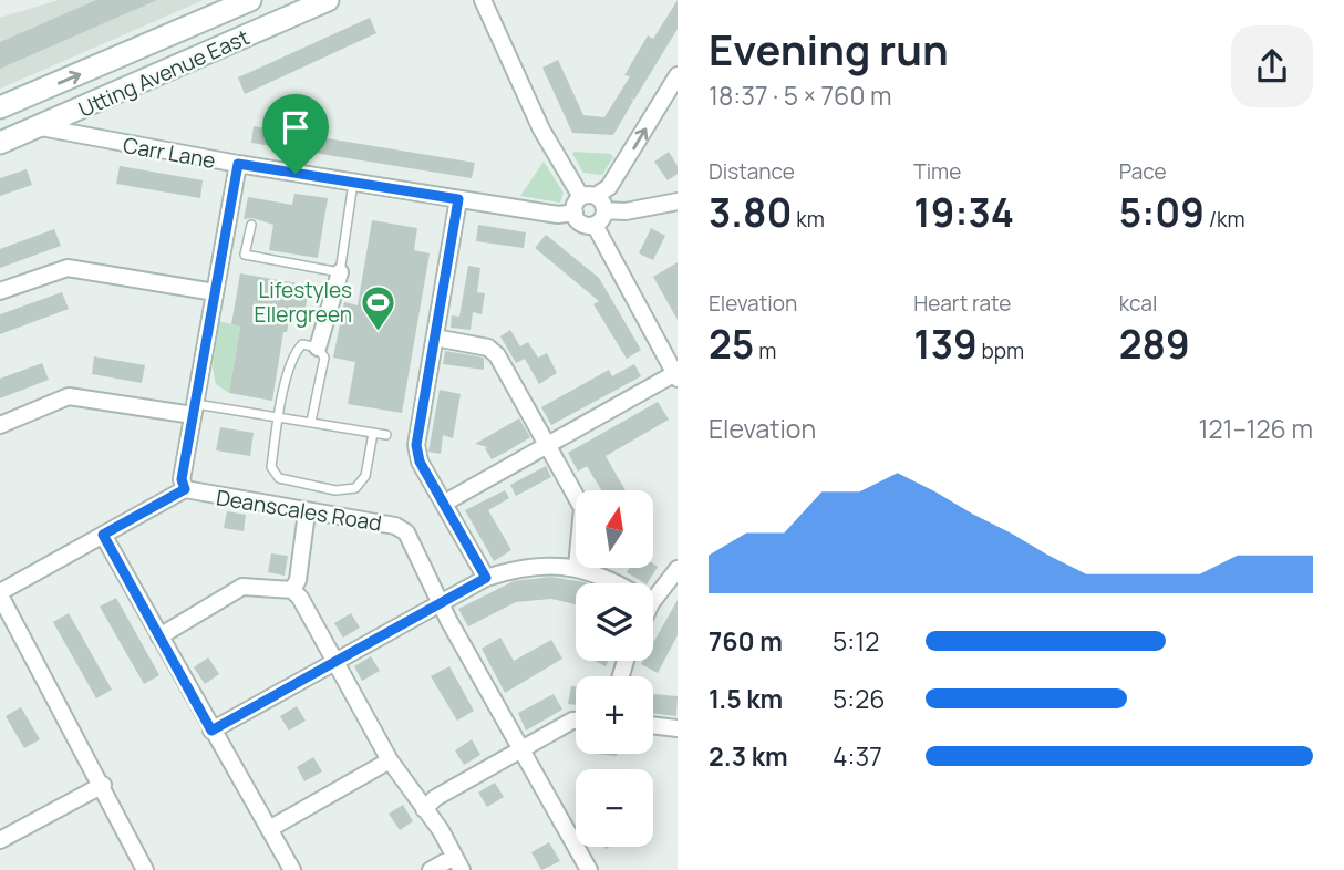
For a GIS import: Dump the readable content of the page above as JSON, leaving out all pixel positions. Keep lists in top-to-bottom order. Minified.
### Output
{"streets":{"street":["Utting Avenue East","Carr Lane","Deanscales Road"]},"crossings":[["Utting Avenue East","Carr Lane"]],"places":{"sports":["Lifestyles Ellergreen"]},"north":"top","page":{"heading":["Evening run","18:37 · 5 × 760 m"],"stats":[["Distance","3.80 km"],["Time","19:34"],["Pace","5:09 /km"],["Elevation","25 m"],["Heart rate","139 bpm"],["kcal","289"]],"chart":["Elevation","121–126 m"],"map_buttons":["+","−"],"list":[{"name":"760 m","note":"5:12"},{"name":"1.5 km","note":"5:26"},{"name":"2.3 km","note":"4:37"}]}}
